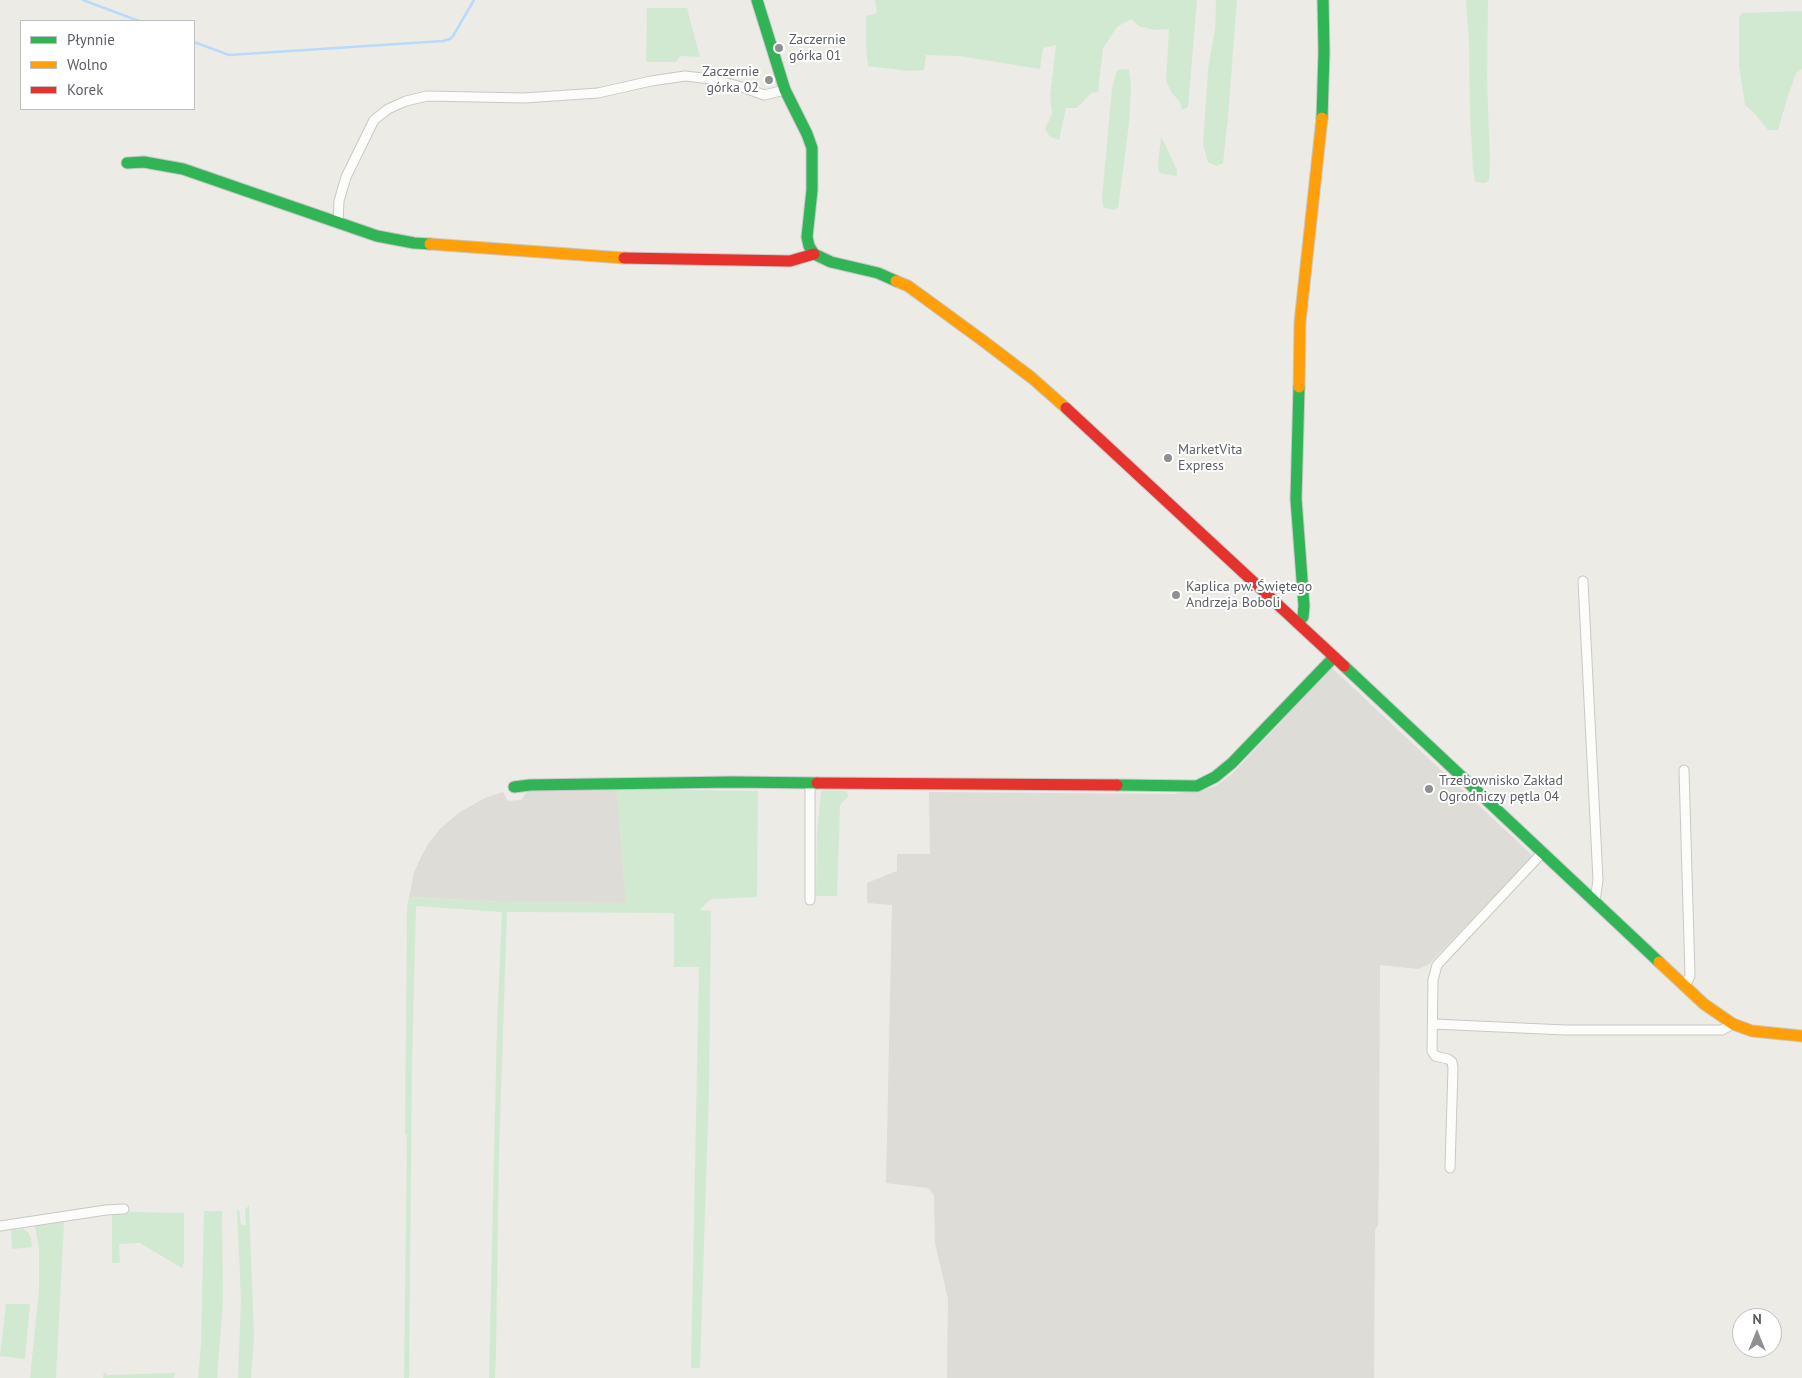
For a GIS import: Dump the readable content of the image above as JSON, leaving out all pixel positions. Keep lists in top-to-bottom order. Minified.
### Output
{"places":["Zaczernie górka 01","Zaczernie górka 02","MarketVita Express","Kaplica pw. Świętego Andrzeja Boboli","Trzebownisko Zakład Ogrodniczy pętla 04"],"legend":["Płynnie","Wolno","Korek"],"north":"top"}
